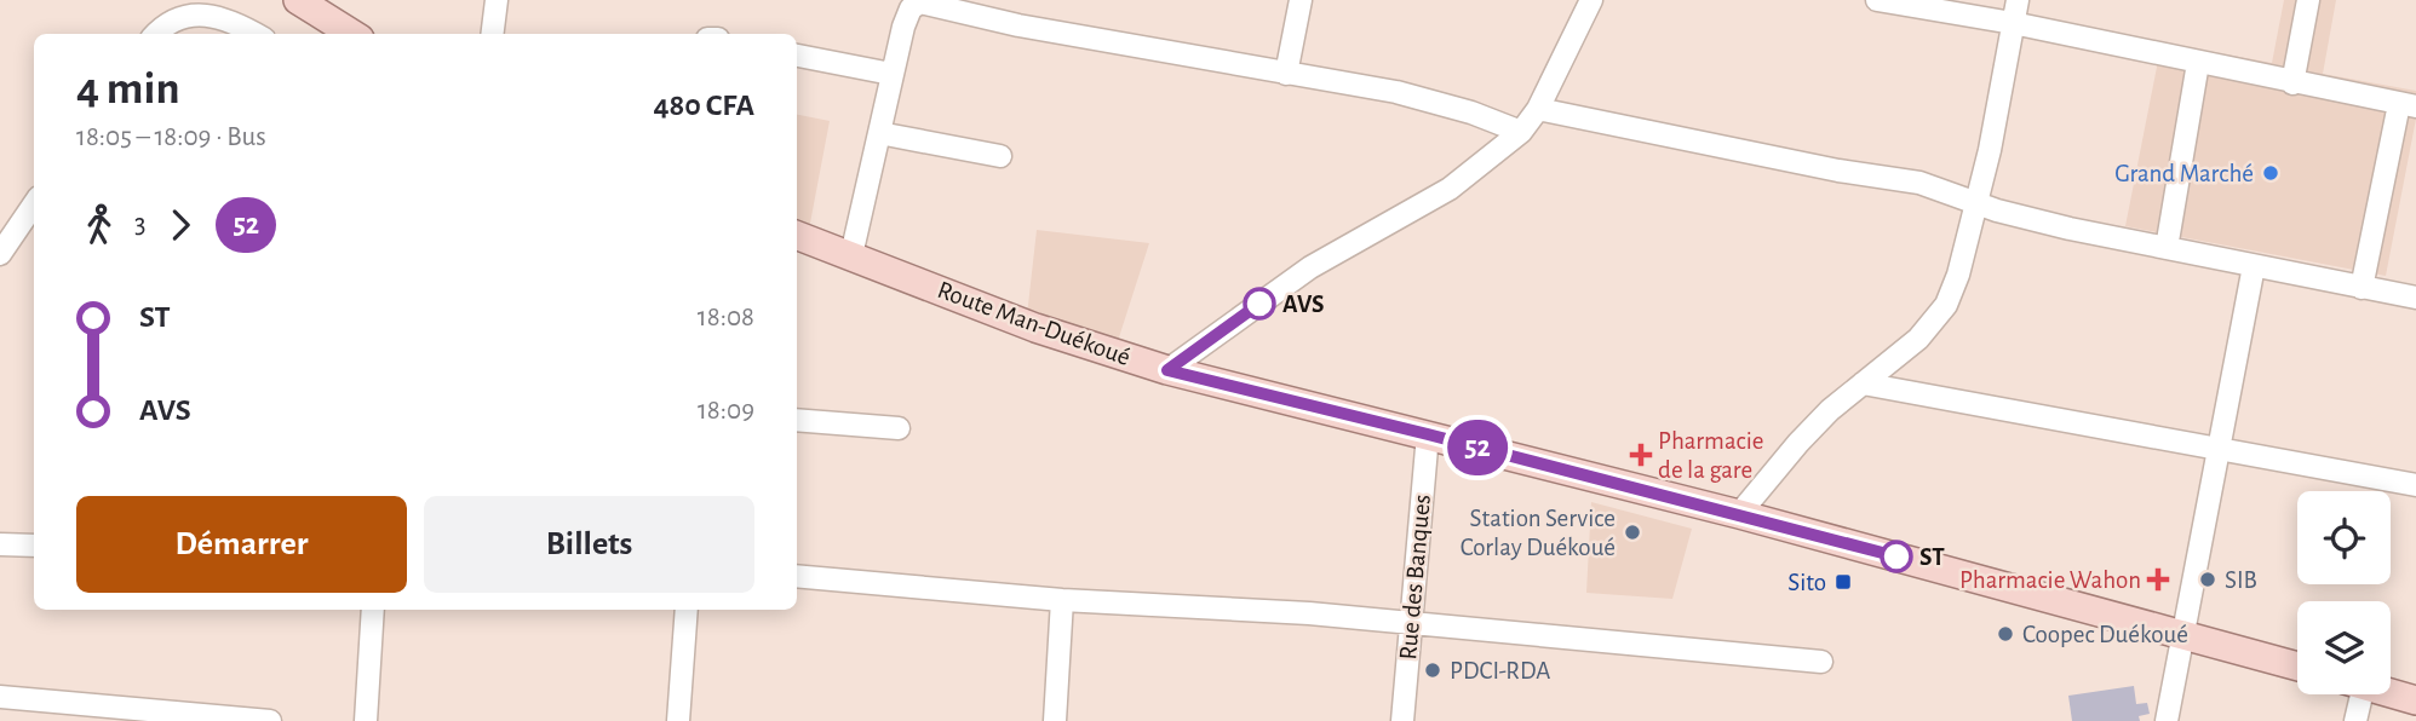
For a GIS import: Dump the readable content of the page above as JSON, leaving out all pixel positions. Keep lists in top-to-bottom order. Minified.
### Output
{"streets":{"main road":["Route Man-Duékoué"],"street":["Rue des Banques"]},"crossings":[["Route Man-Duékoué","Rue des Banques"]],"places":{"other":["Grand Marché","AVS","Station Service Corlay Duékoué","ST","SIB","Coopec Duékoué","PDCI-RDA"],"health":["Pharmacie de la gare","Pharmacie Wahon"],"transit":["Sito"]},"lines":["bus line 52"],"page":{"on_map":"52","heading":["4 min","18:05 – 18:09 · Bus","480 CFA"],"legs":["3","52"],"list":[{"name":"ST","value":"18:08"},{"name":"AVS","value":"18:09"}],"buttons":["Démarrer","Billets"]}}
